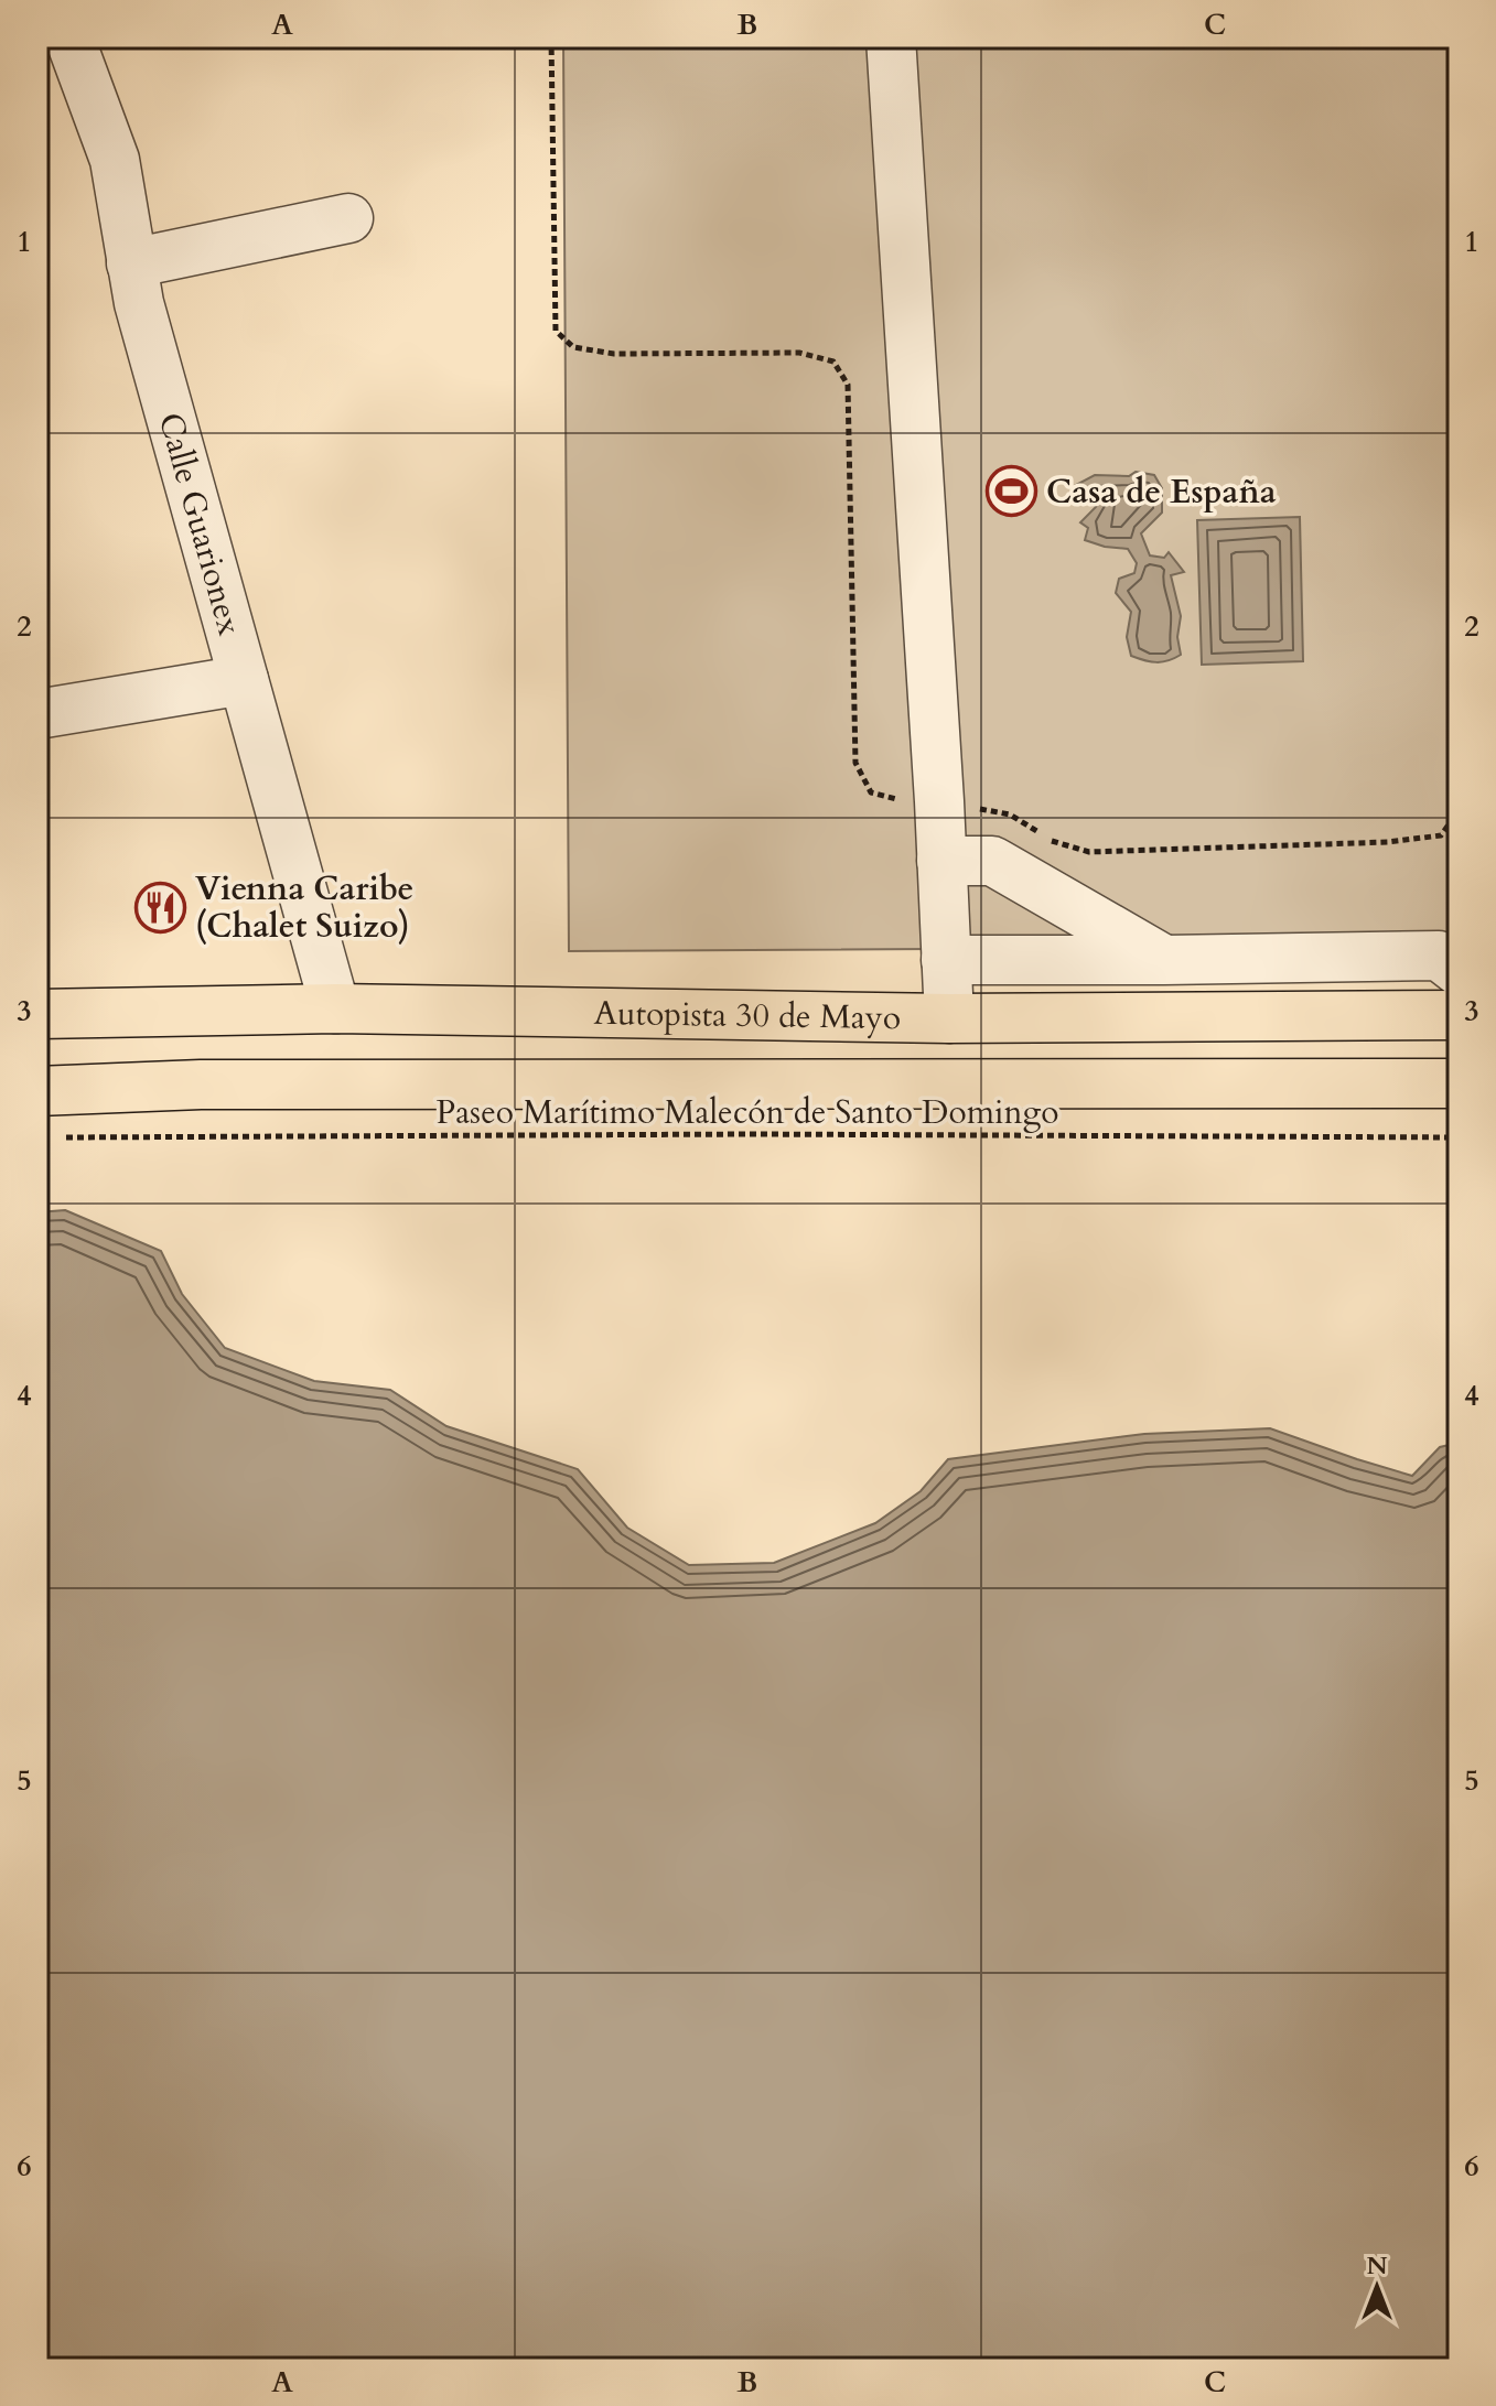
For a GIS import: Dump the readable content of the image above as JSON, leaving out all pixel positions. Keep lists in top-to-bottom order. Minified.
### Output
{"streets":{"highway":["Autopista 30 de Mayo"],"street":["Calle Guarionex"],"path":["Paseo Marítimo Malecón de Santo Domingo"]},"crossings":[["Calle Guarionex","Autopista 30 de Mayo"]],"places":{"sports":["Casa de España"],"restaurant":["Vienna Caribe (Chalet Suizo)"]},"north":"top","grid":{"columns":["A","B","C"],"rows":["1","2","3","4","5","6"]}}
